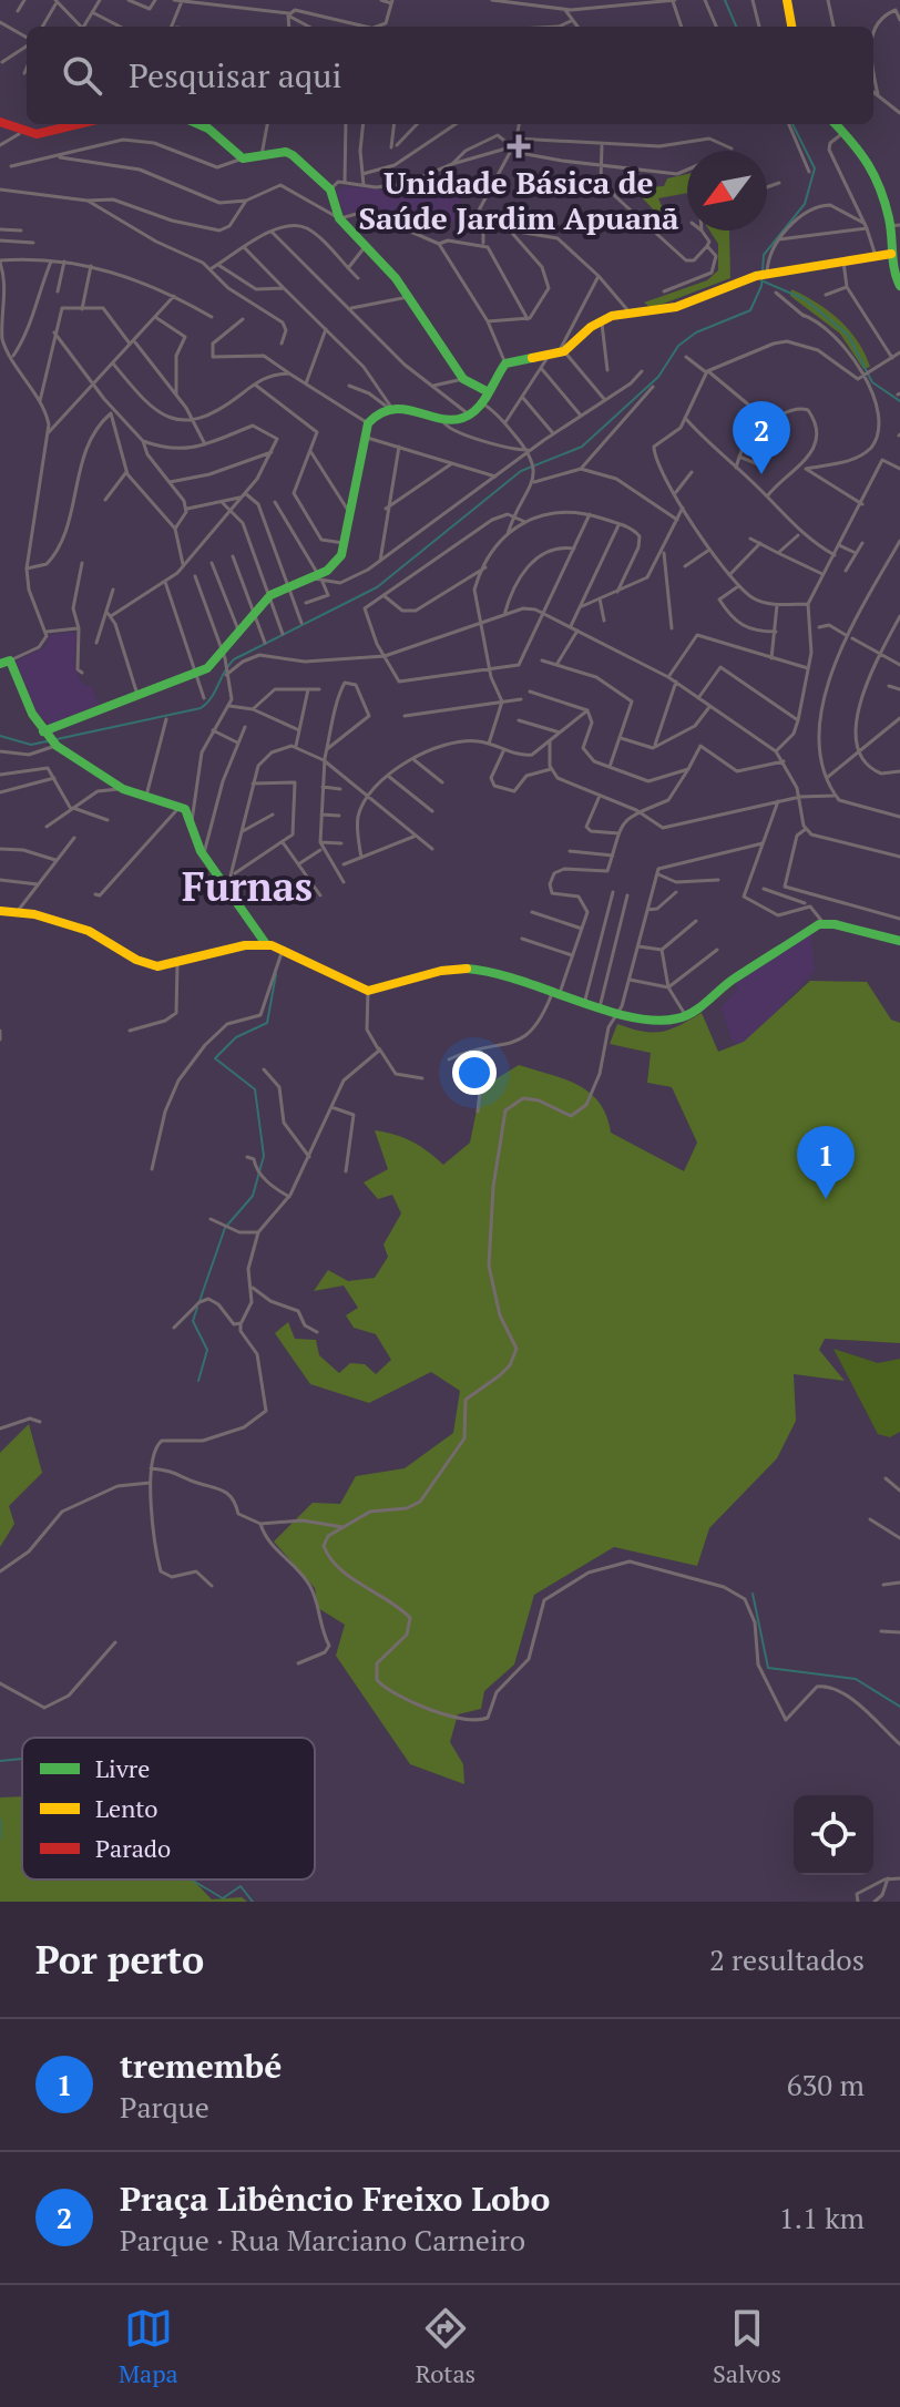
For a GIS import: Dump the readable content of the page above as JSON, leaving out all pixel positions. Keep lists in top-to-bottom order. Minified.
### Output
{"districts":["Furnas"],"places":{"health":["Unidade Básica de Saúde Jardim Apuanã"]},"legend":["Livre","Lento","Parado"],"north":"bottom left","page":{"search":"Pesquisar aqui","pins":["2","1"],"heading":["Por perto","2 resultados"],"list":[{"mark":"1","name":"tremembé","note":"Parque","value":"630 m"},{"mark":"2","name":"Praça Libêncio Freixo Lobo","note":"Parque · Rua Marciano Carneiro","value":"1.1 km"}],"nav":["Mapa","Rotas","Salvos"]}}
